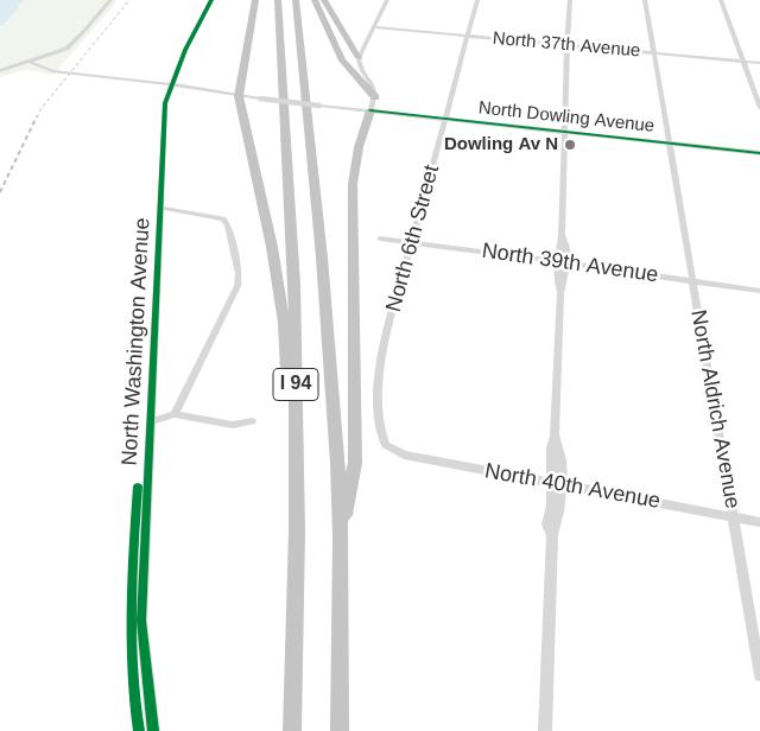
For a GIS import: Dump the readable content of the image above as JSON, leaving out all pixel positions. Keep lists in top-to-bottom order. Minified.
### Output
{"streets":{"highway":["I 94"],"street":["North 37th Avenue","North Dowling Avenue","North 6th Street","North 39th Avenue","North Washington Avenue","North Aldrich Avenue","North 40th Avenue"]},"crossings":[["North 37th Avenue","North 6th Street"],["North 37th Avenue","North Aldrich Avenue"],["North Dowling Avenue","North 6th Street"],["North Dowling Avenue","North Washington Avenue"],["North Dowling Avenue","North Aldrich Avenue"],["North 6th Street","North 39th Avenue"],["North 6th Street","North 40th Avenue"],["North 39th Avenue","North Aldrich Avenue"],["North Aldrich Avenue","North 40th Avenue"]],"places":["Dowling Av N"]}
